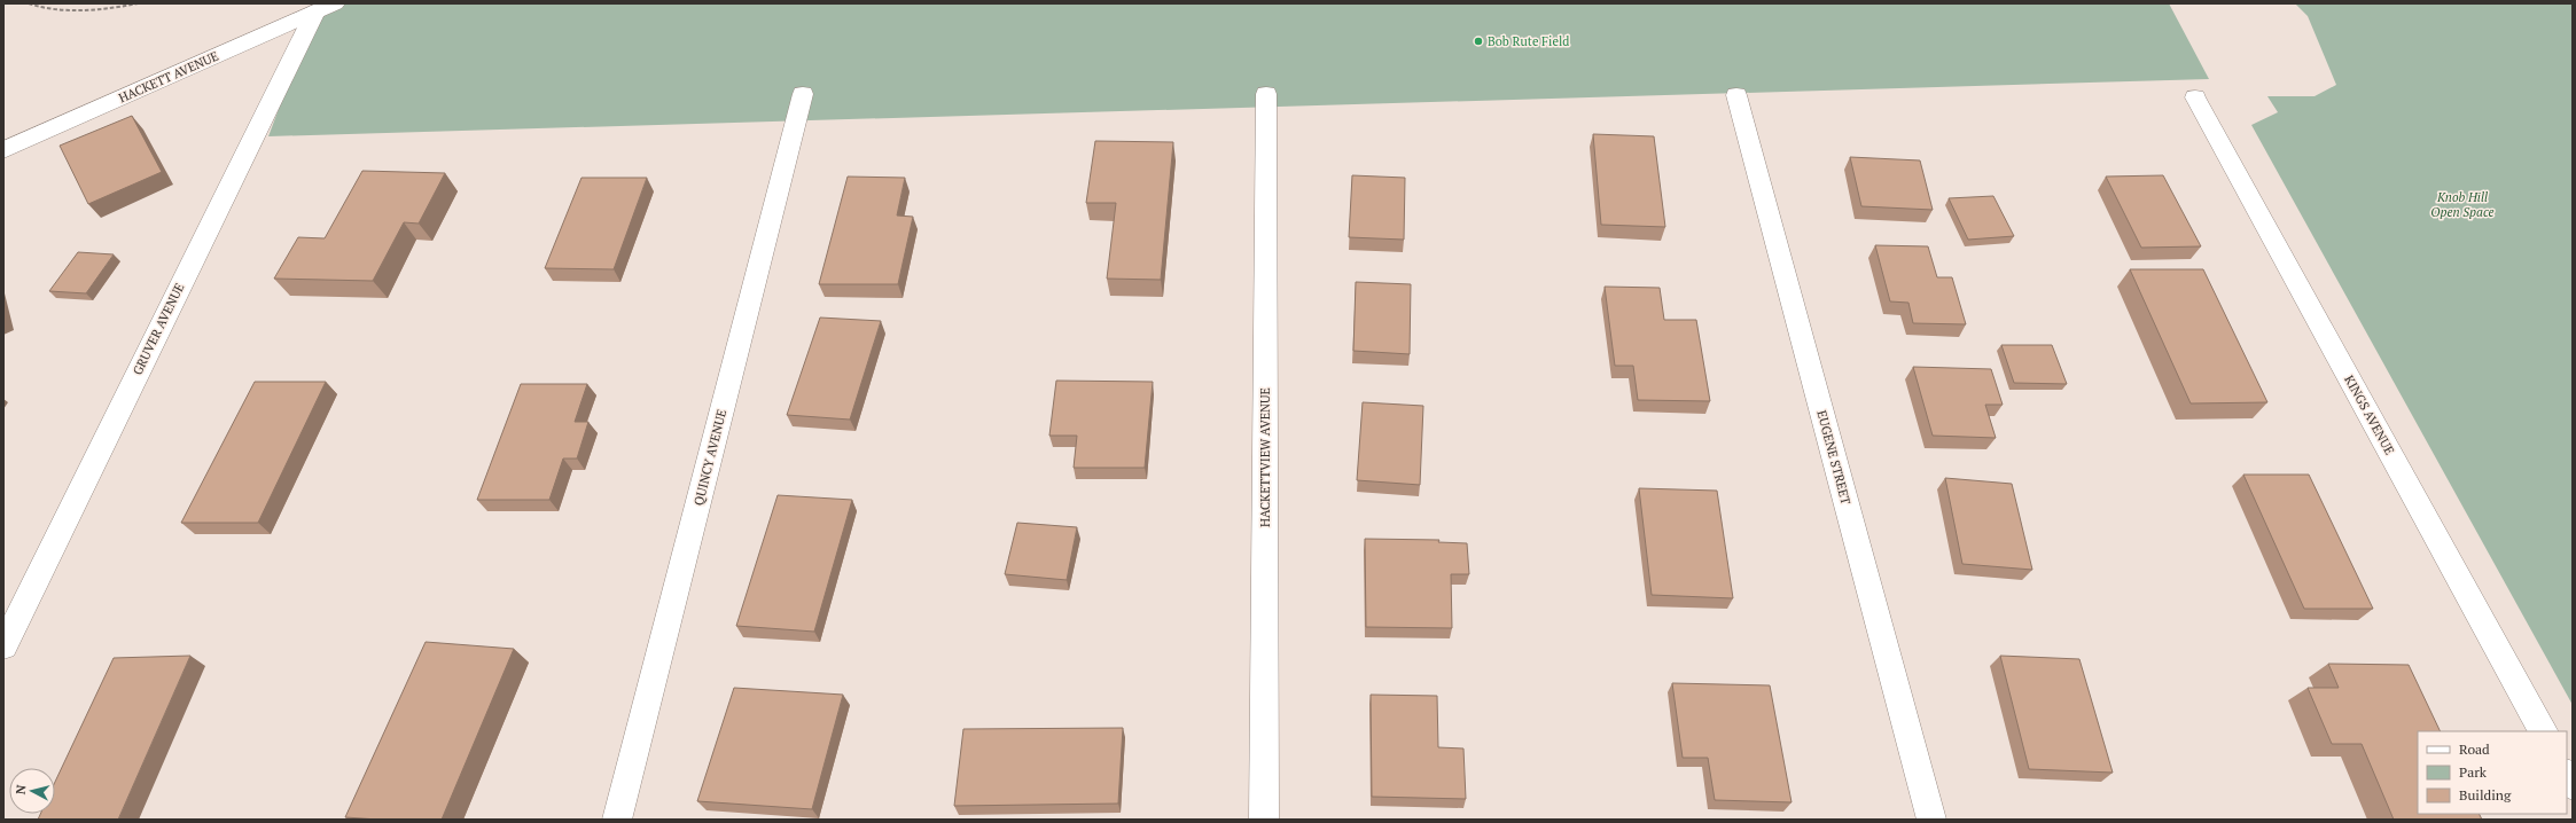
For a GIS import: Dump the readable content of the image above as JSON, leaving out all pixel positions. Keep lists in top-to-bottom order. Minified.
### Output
{"streets":{"street":["HACKETT AVENUE","GRUVER AVENUE","KINGS AVENUE","QUINCY AVENUE","HACKETTVIEW AVENUE","EUGENE STREET"]},"crossings":[["HACKETT AVENUE","GRUVER AVENUE"]],"parks":["Knob Hill Open Space"],"places":["Bob Rute Field"],"legend":["Road","Park","Building"],"north":"left"}
